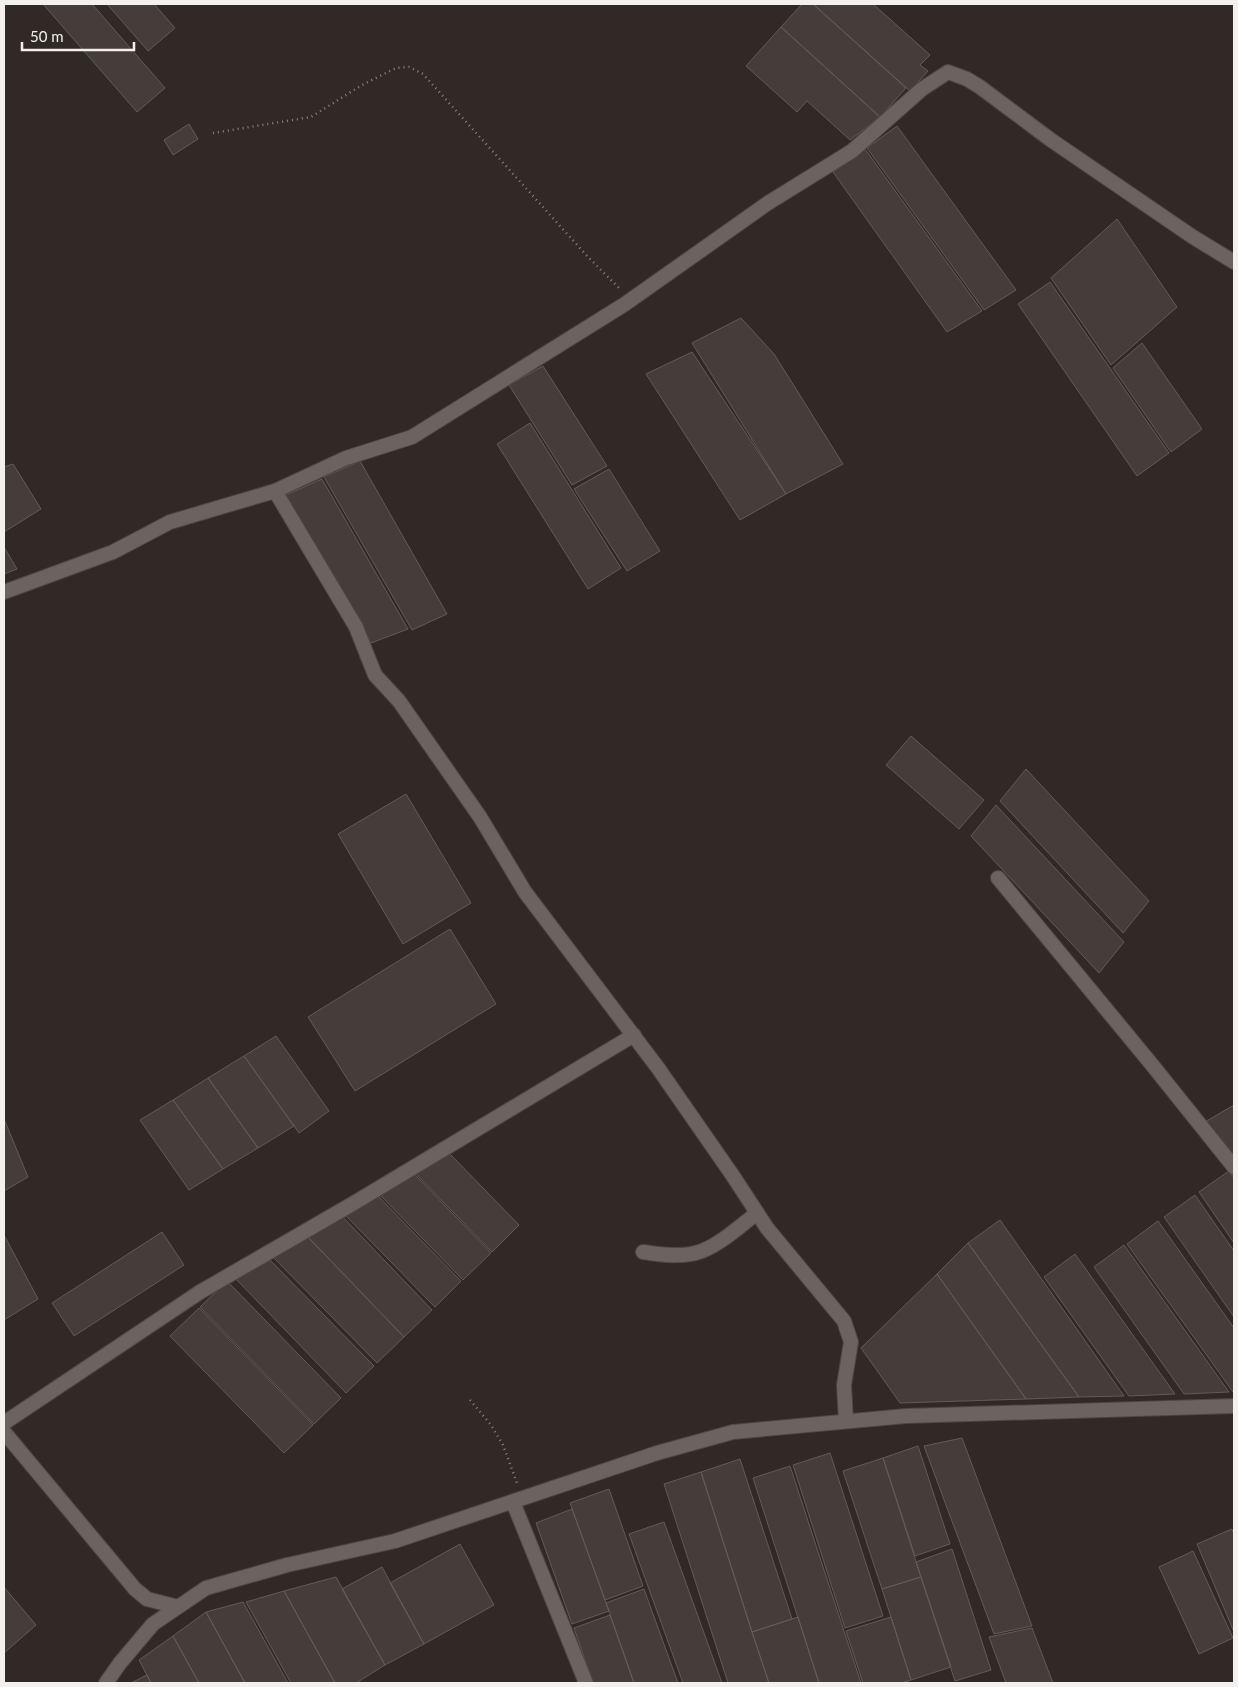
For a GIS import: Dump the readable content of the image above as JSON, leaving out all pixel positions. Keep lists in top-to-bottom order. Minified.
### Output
{"scale_bar":"50 m"}
